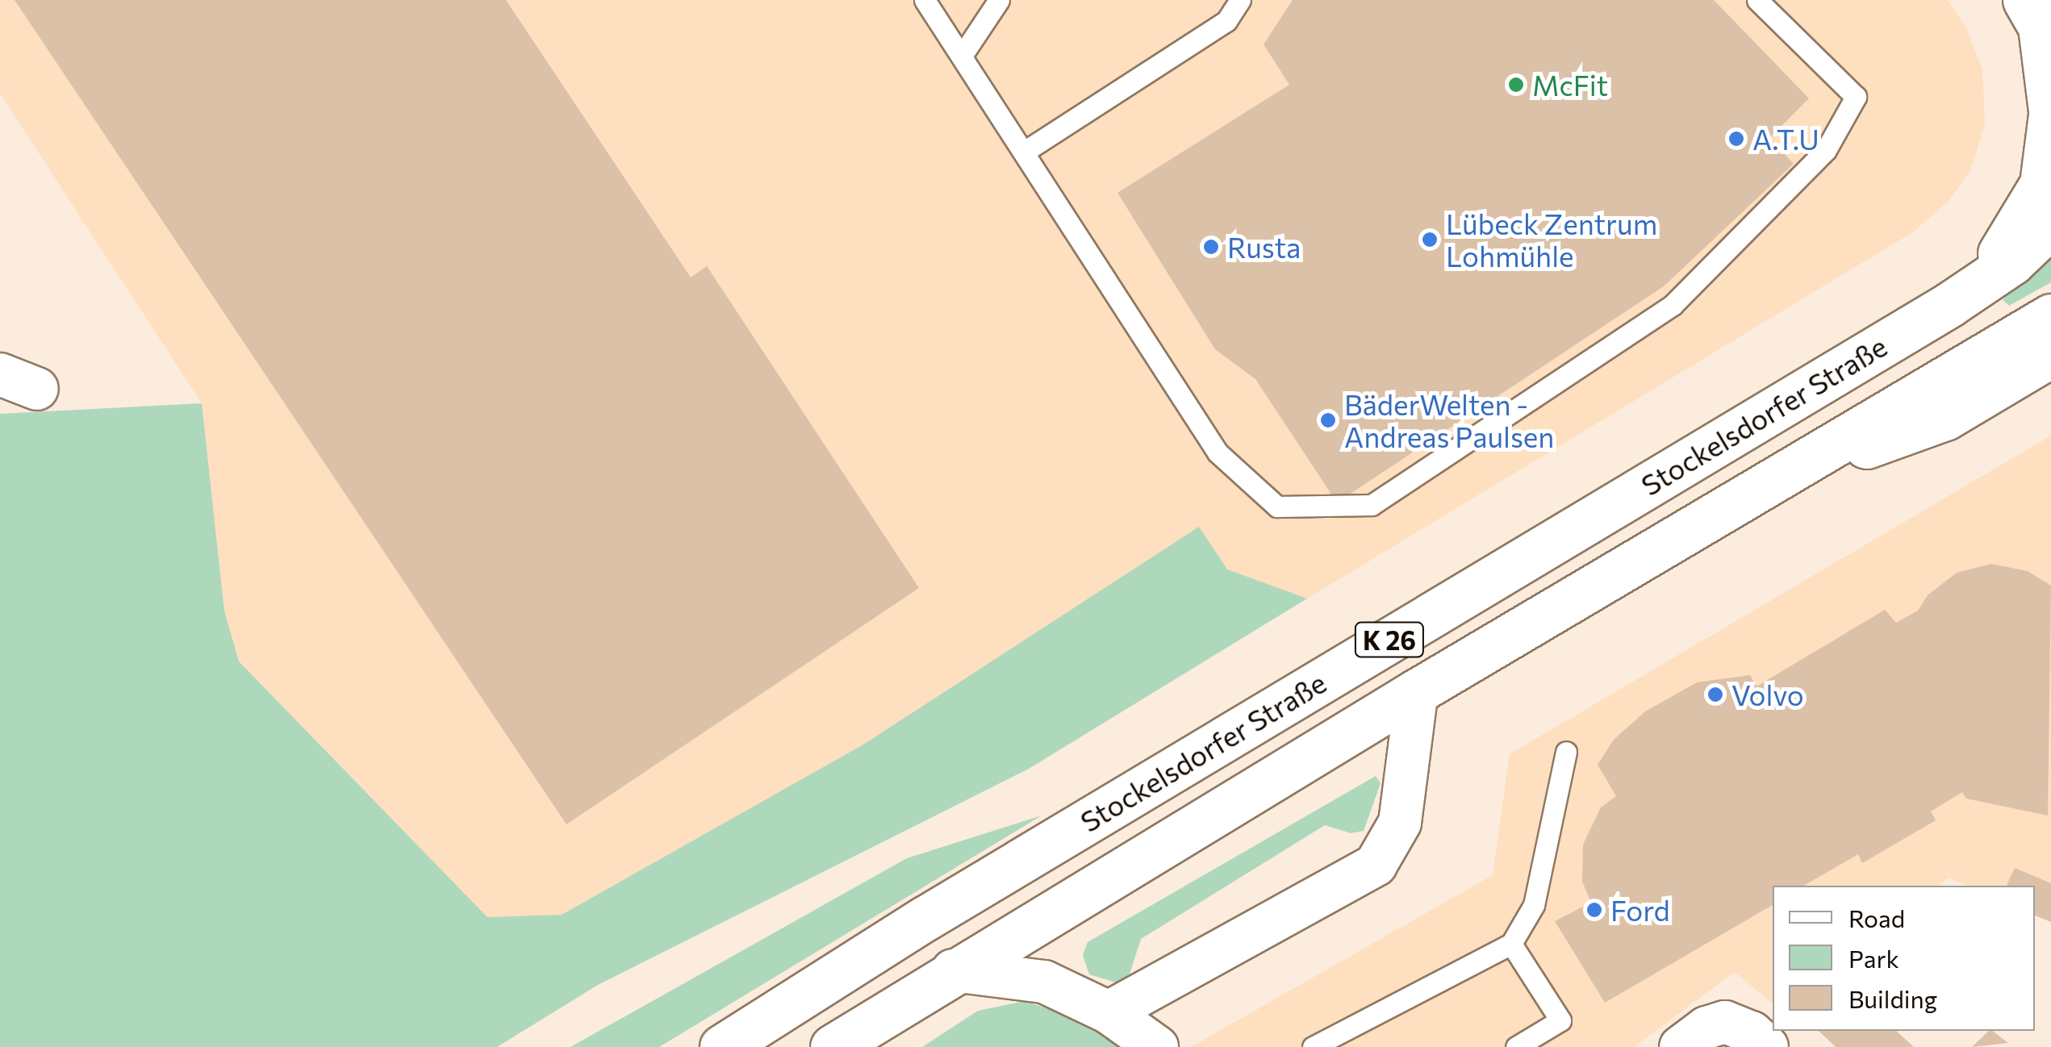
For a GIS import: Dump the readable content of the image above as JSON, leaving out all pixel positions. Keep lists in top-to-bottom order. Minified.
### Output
{"streets":{"main road":["Stockelsdorfer Straße","K 26"]},"crossings":[["Stockelsdorfer Straße","K 26"]],"places":["McFit","A.T.U","Lübeck Zentrum Lohmühle","Rusta","BäderWelten - Andreas Paulsen","Volvo","Ford"],"legend":["Road","Park","Building"]}
